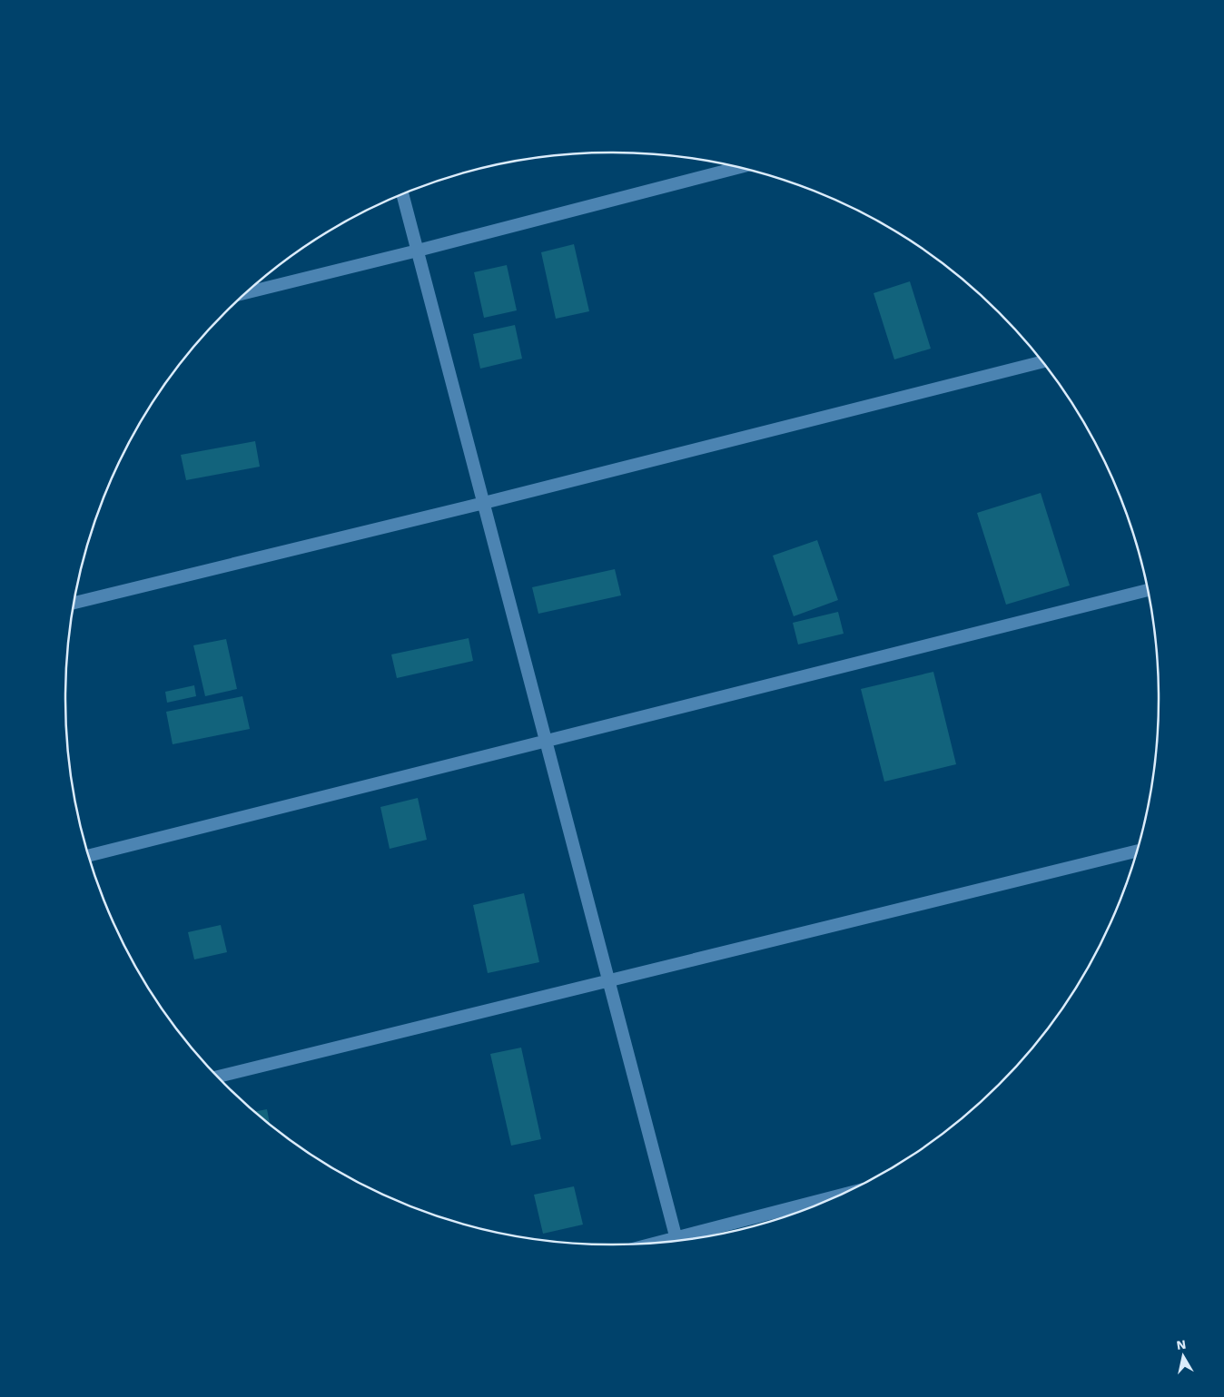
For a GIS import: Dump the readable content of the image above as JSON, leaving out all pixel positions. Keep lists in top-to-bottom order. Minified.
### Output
{"north":"top"}
